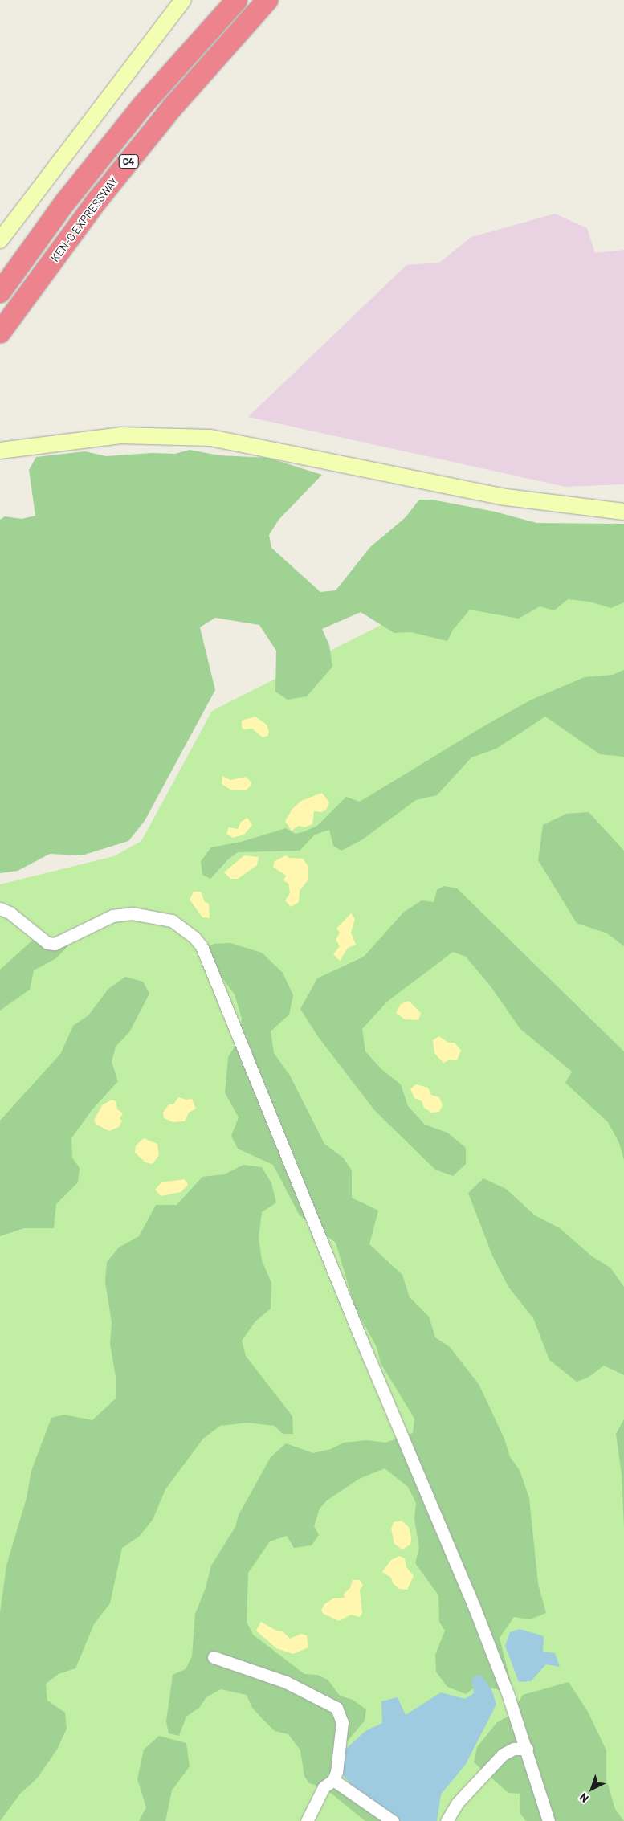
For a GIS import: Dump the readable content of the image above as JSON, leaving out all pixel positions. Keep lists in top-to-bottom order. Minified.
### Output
{"streets":{"highway":["C4","KEN-O EXPRESSWAY"]},"north":"bottom left"}
